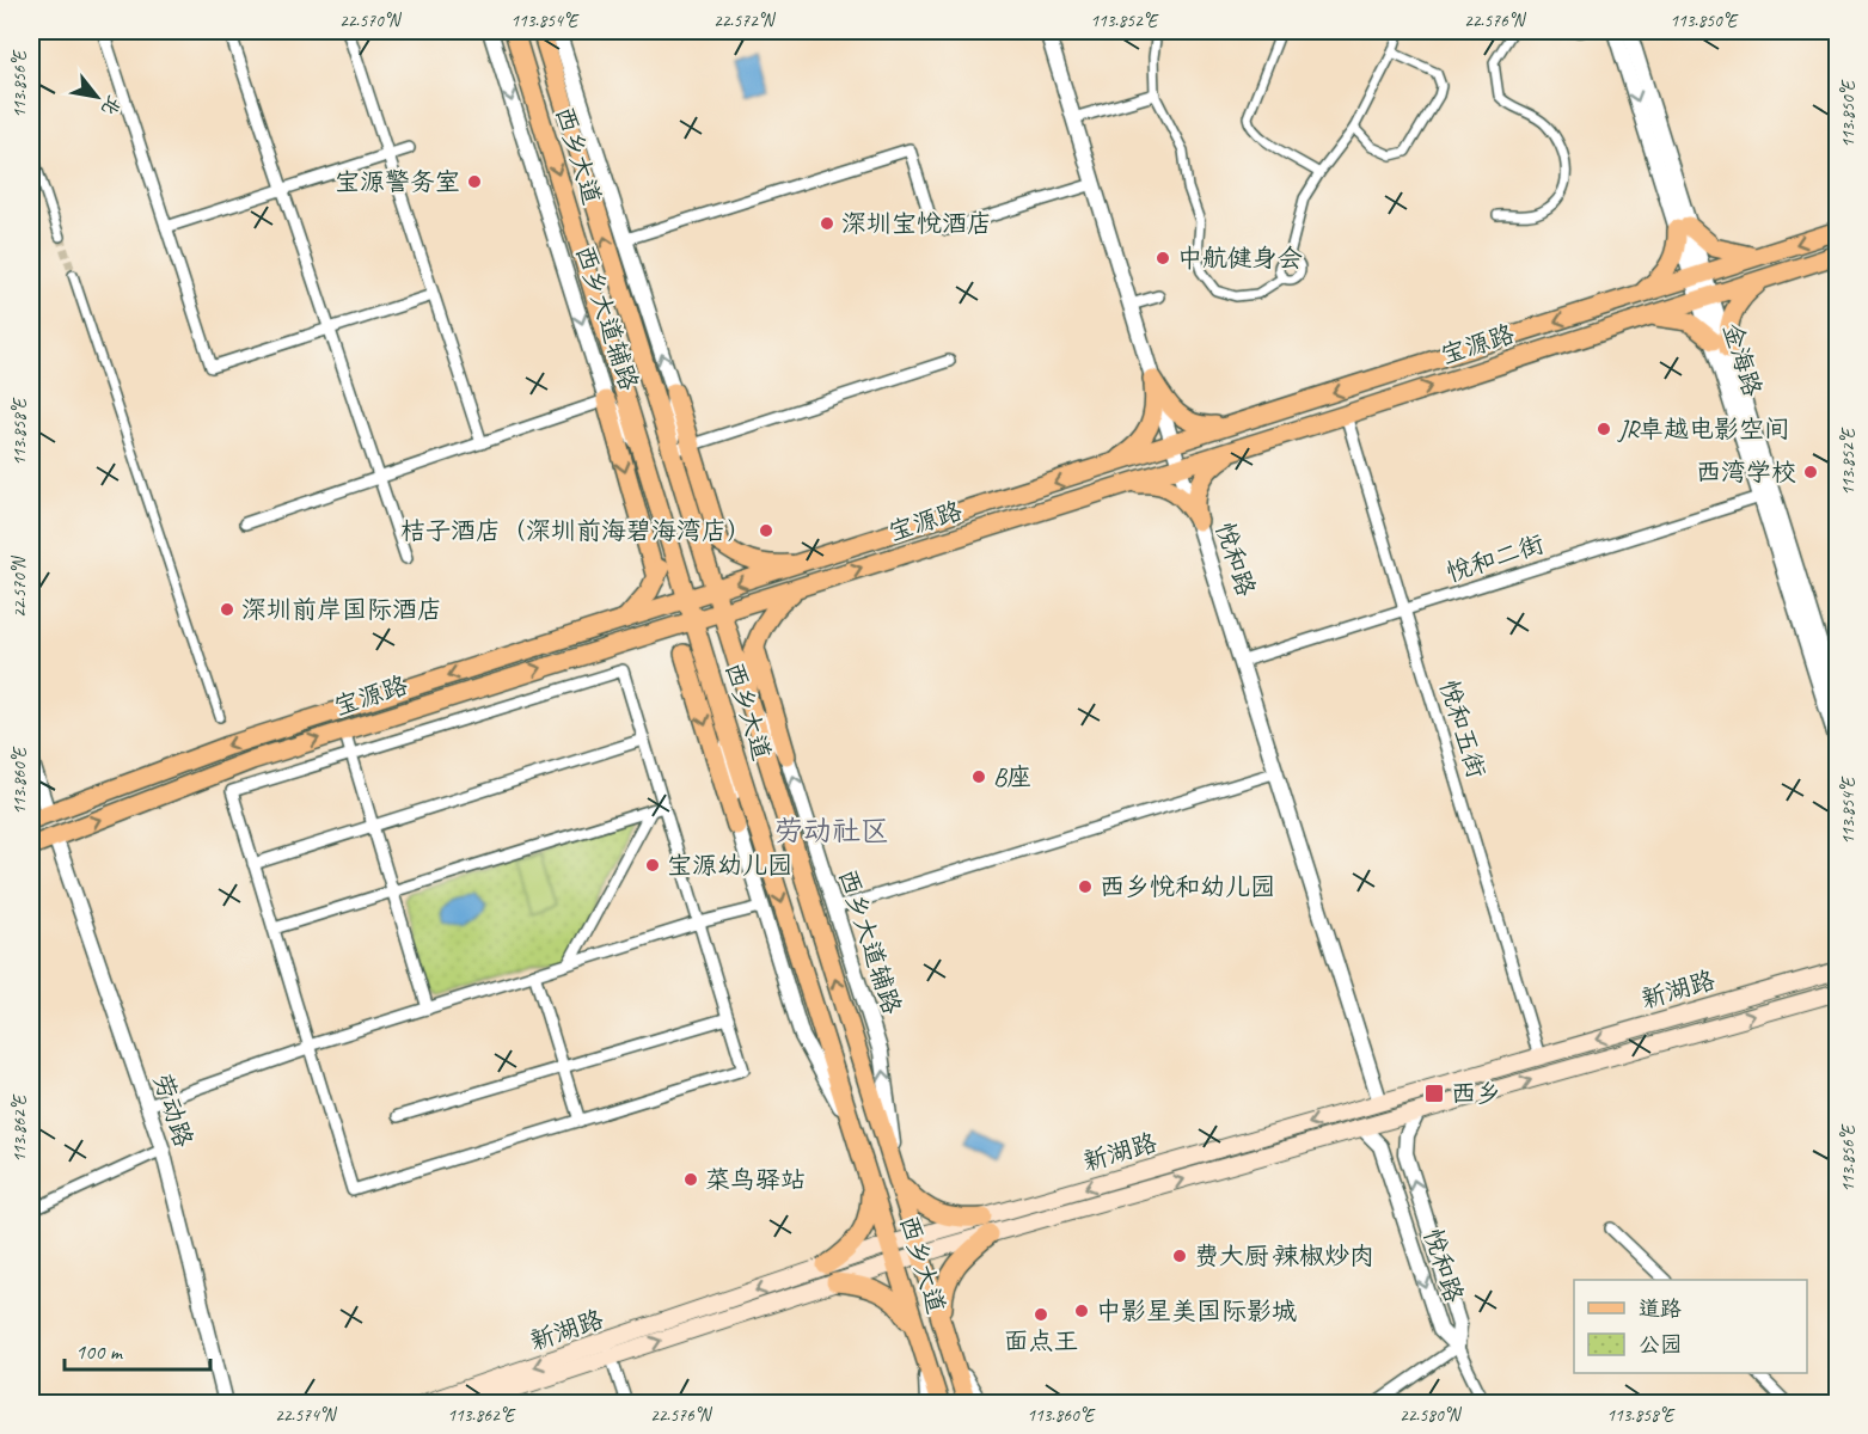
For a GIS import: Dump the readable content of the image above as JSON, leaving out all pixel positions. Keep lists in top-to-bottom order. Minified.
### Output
{"streets":{"main road":["西乡大道","宝源路","新湖路"],"street":["西乡大道辅路","金海路","悦和二街","悦和路","悦和五街","劳动路"]},"crossings":[["西乡大道","西乡大道辅路"],["西乡大道","宝源路"],["西乡大道","新湖路"],["宝源路","金海路"],["宝源路","悦和路"],["宝源路","悦和五街"],["宝源路","劳动路"],["金海路","悦和二街"],["悦和二街","悦和路"],["悦和二街","悦和五街"],["悦和路","新湖路"],["悦和五街","新湖路"]],"districts":["劳动社区"],"places":{"other":["宝源警务室","深圳宝悦酒店","中航健身会","JR卓越电影空间","西湾学校","桔子酒店（深圳前海碧海湾店）","深圳前岸国际酒店","B座","宝源幼儿园","西乡悦和幼儿园","菜鸟驿站","费大厨·辣椒炒肉","中影星美国际影城","面点王"],"transit":["西乡"]},"legend":["道路","公园"],"scale_bar":"100 m","north":"bottom right","coordinates":["22.570°N","113.854°E","22.572°N","113.852°E","22.576°N","113.850°E","113.856°E","113.858°E","113.860°E","113.862°E","22.574°N","22.580°N"]}
